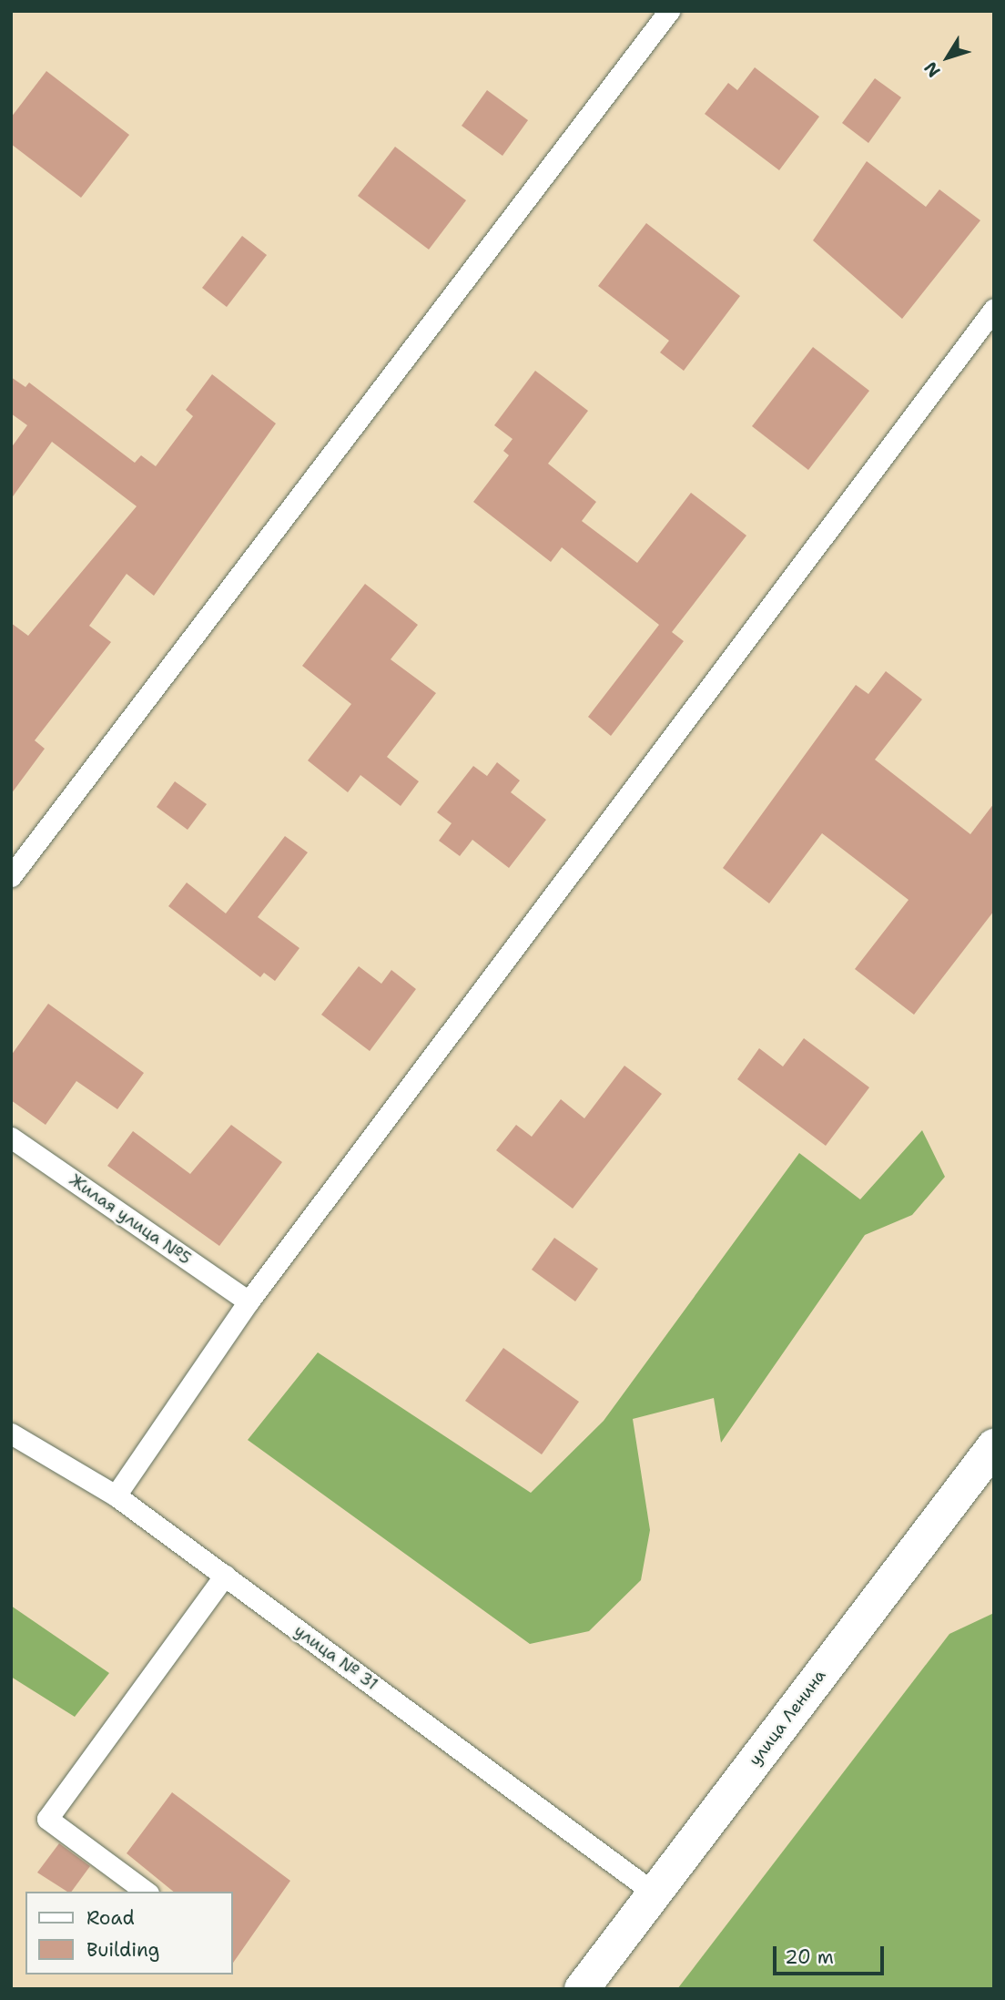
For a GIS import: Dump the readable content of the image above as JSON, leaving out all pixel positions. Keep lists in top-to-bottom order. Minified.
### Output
{"streets":{"street":["улица Ленина"],"lane":["Жилая улица №5","улица № 31"]},"crossings":[["улица № 31","улица Ленина"]],"legend":["Road","Building"],"scale_bar":"20 m","north":"bottom left"}
